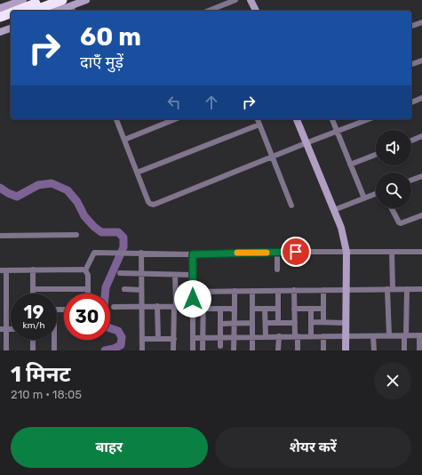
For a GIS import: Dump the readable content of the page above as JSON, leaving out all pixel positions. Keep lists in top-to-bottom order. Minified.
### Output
{"page":{"turn":["60 m","दाएँ मुड़ें"],"speed":"19 km/h","limit":"30","heading":["1 मिनट","210 m · 18:05"],"buttons":["बाहर","शेयर करें"]}}
